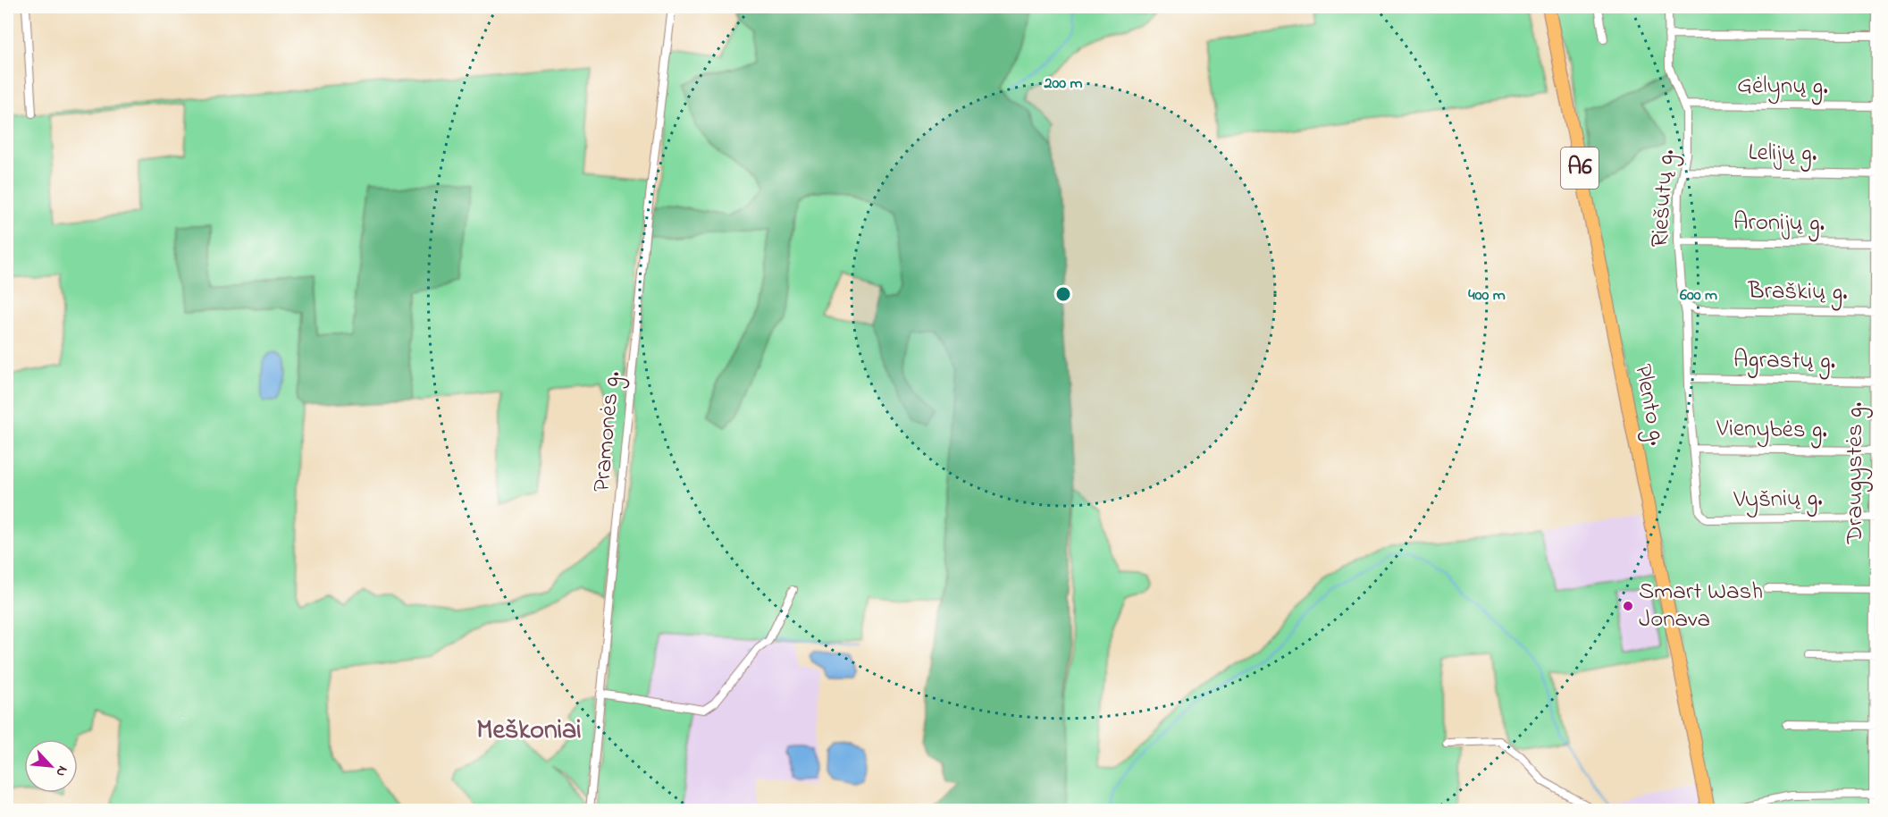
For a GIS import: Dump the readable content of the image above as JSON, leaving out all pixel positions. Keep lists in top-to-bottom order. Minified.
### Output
{"streets":{"highway":["A6","Plento g."],"street":["Gėlynų g.","Lelijų g.","Riešutų g.","Aronijų g.","Braškių g.","Agrastų g.","Vienybės g.","Pramonės g.","Draugystės g.","Vyšnių g."]},"crossings":[["Gėlynų g.","Riešutų g."],["Gėlynų g.","Draugystės g."],["Lelijų g.","Riešutų g."],["Lelijų g.","Draugystės g."],["Riešutų g.","Aronijų g."],["Riešutų g.","Braškių g."],["Riešutų g.","Agrastų g."],["Riešutų g.","Vienybės g."],["Riešutų g.","Vyšnių g."],["Aronijų g.","Draugystės g."],["Braškių g.","Draugystės g."],["Agrastų g.","Draugystės g."],["Vienybės g.","Draugystės g."],["Draugystės g.","Vyšnių g."]],"districts":["Meškoniai"],"places":["Smart Wash Jonava"],"north":"bottom right","rings":["200 m","400 m","600 m"]}
